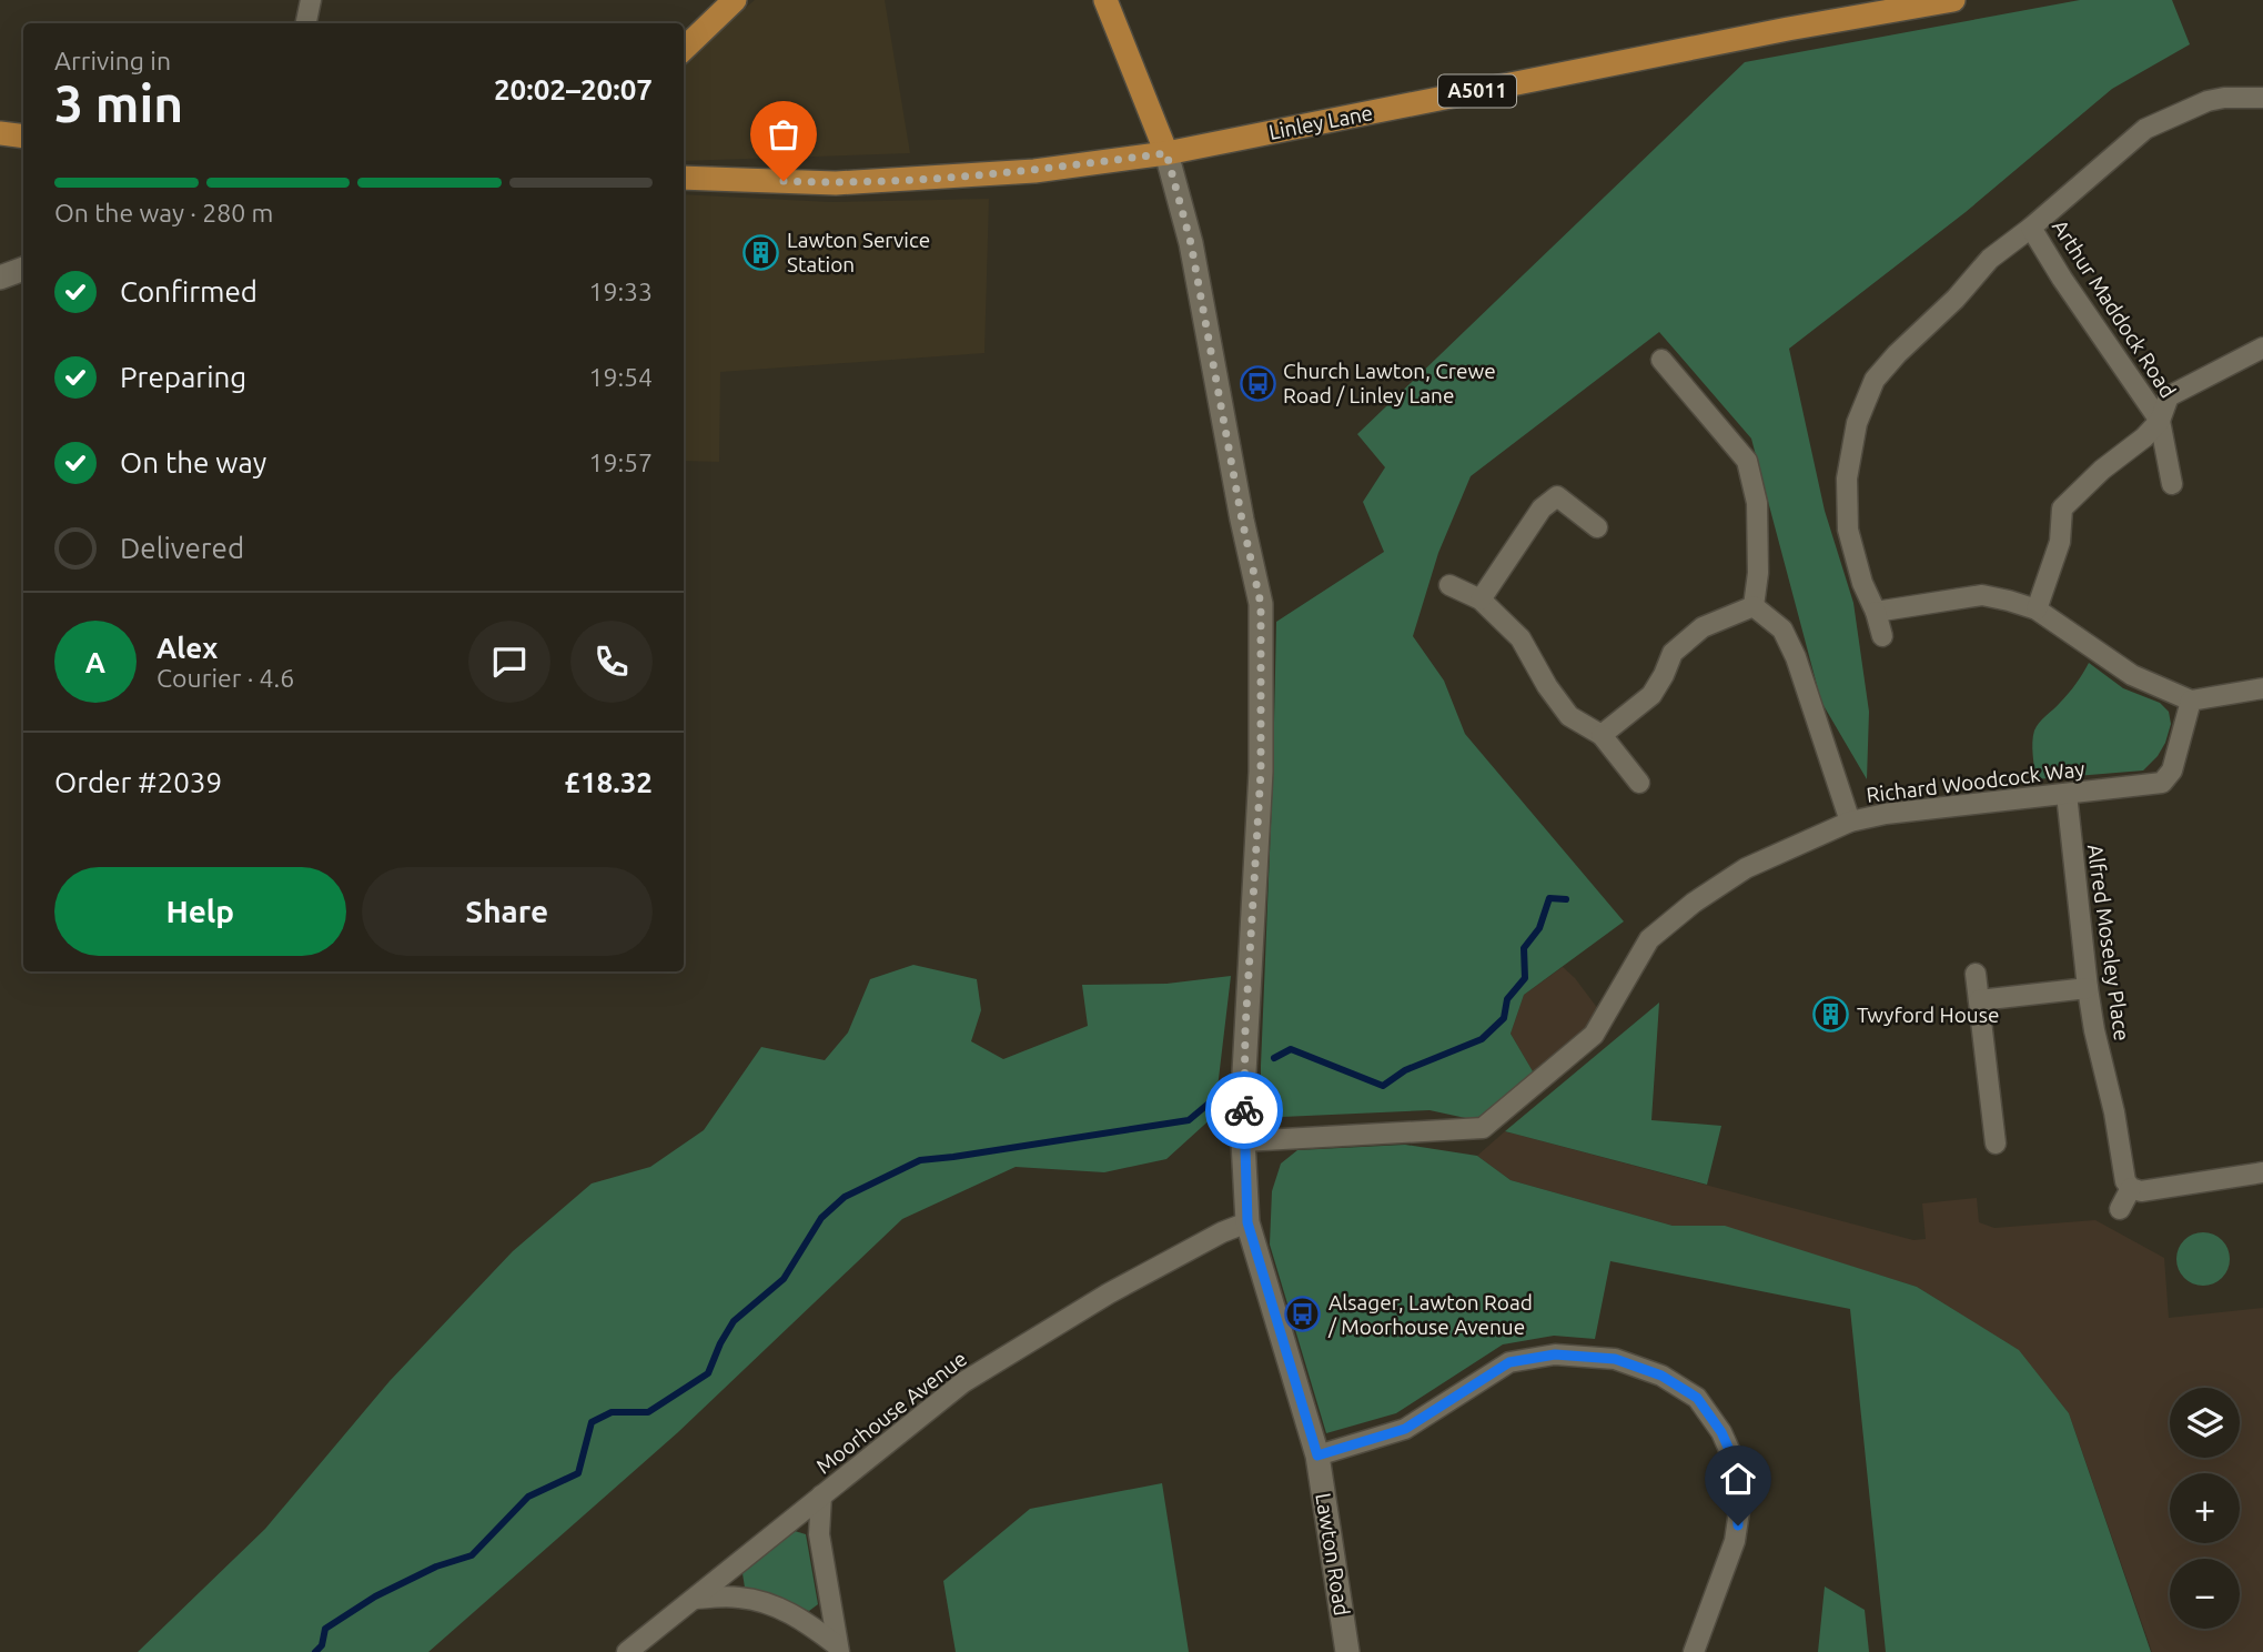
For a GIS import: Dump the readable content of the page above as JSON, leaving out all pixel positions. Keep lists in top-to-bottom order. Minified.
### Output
{"streets":{"main road":["A5011","Linley Lane","Lawton Road"],"street":["Arthur Maddock Road","Richard Woodcock Way","Alfred Moseley Place","Moorhouse Avenue"]},"crossings":[["Linley Lane","Lawton Road"],["Richard Woodcock Way","Alfred Moseley Place"],["Richard Woodcock Way","Lawton Road"],["Moorhouse Avenue","Lawton Road"]],"places":{"building":["Lawton Service Station","Twyford House"],"bus stop":["Church Lawton, Crewe Road / Linley Lane","Alsager, Lawton Road / Moorhouse Avenue"]},"page":{"heading":["3 min","Arriving in","20:02–20:07"],"panel":["Alex","Courier · 4.6","Order #2039","£18.32"],"bar":"On the way · 280 m","list":[["Confirmed","19:33"],["Preparing","19:54"],["On the way","19:57"],"Delivered"],"round":"A","buttons":["Help","Share"],"map_buttons":["+","−"]}}
